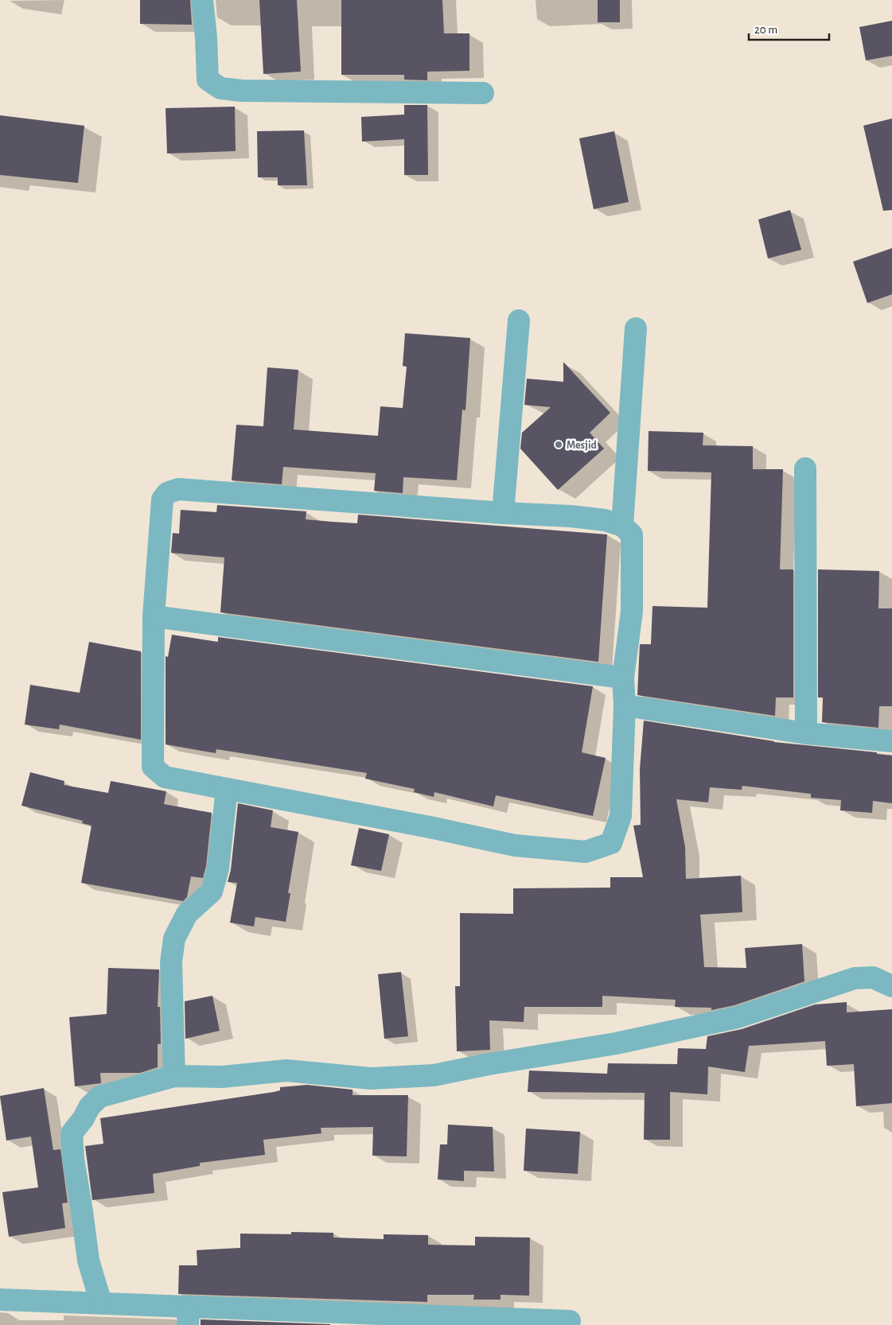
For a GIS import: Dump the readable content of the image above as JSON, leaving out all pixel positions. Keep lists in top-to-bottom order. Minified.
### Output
{"places":["Mesjid"],"scale_bar":"20 m"}
